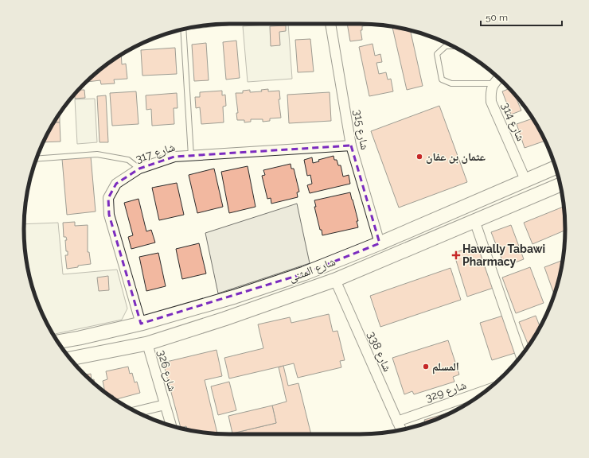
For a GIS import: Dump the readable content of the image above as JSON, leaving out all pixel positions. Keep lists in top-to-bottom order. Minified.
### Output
{"streets":{"street":["شارع 314","شارع 315","شارع 317","شارع المثنى","شارع 338","شارع 326","شارع 329"]},"crossings":[["شارع 314","شارع المثنى"],["شارع 315","شارع 317"],["شارع 315","شارع المثنى"],["شارع 317","شارع المثنى"],["شارع المثنى","شارع 338"],["شارع المثنى","شارع 326"],["شارع 338","شارع 329"]],"places":{"other":["عثمان بن عفان","المسلم"],"health":["Hawally Tabawi Pharmacy"]},"scale_bar":"50 m"}
